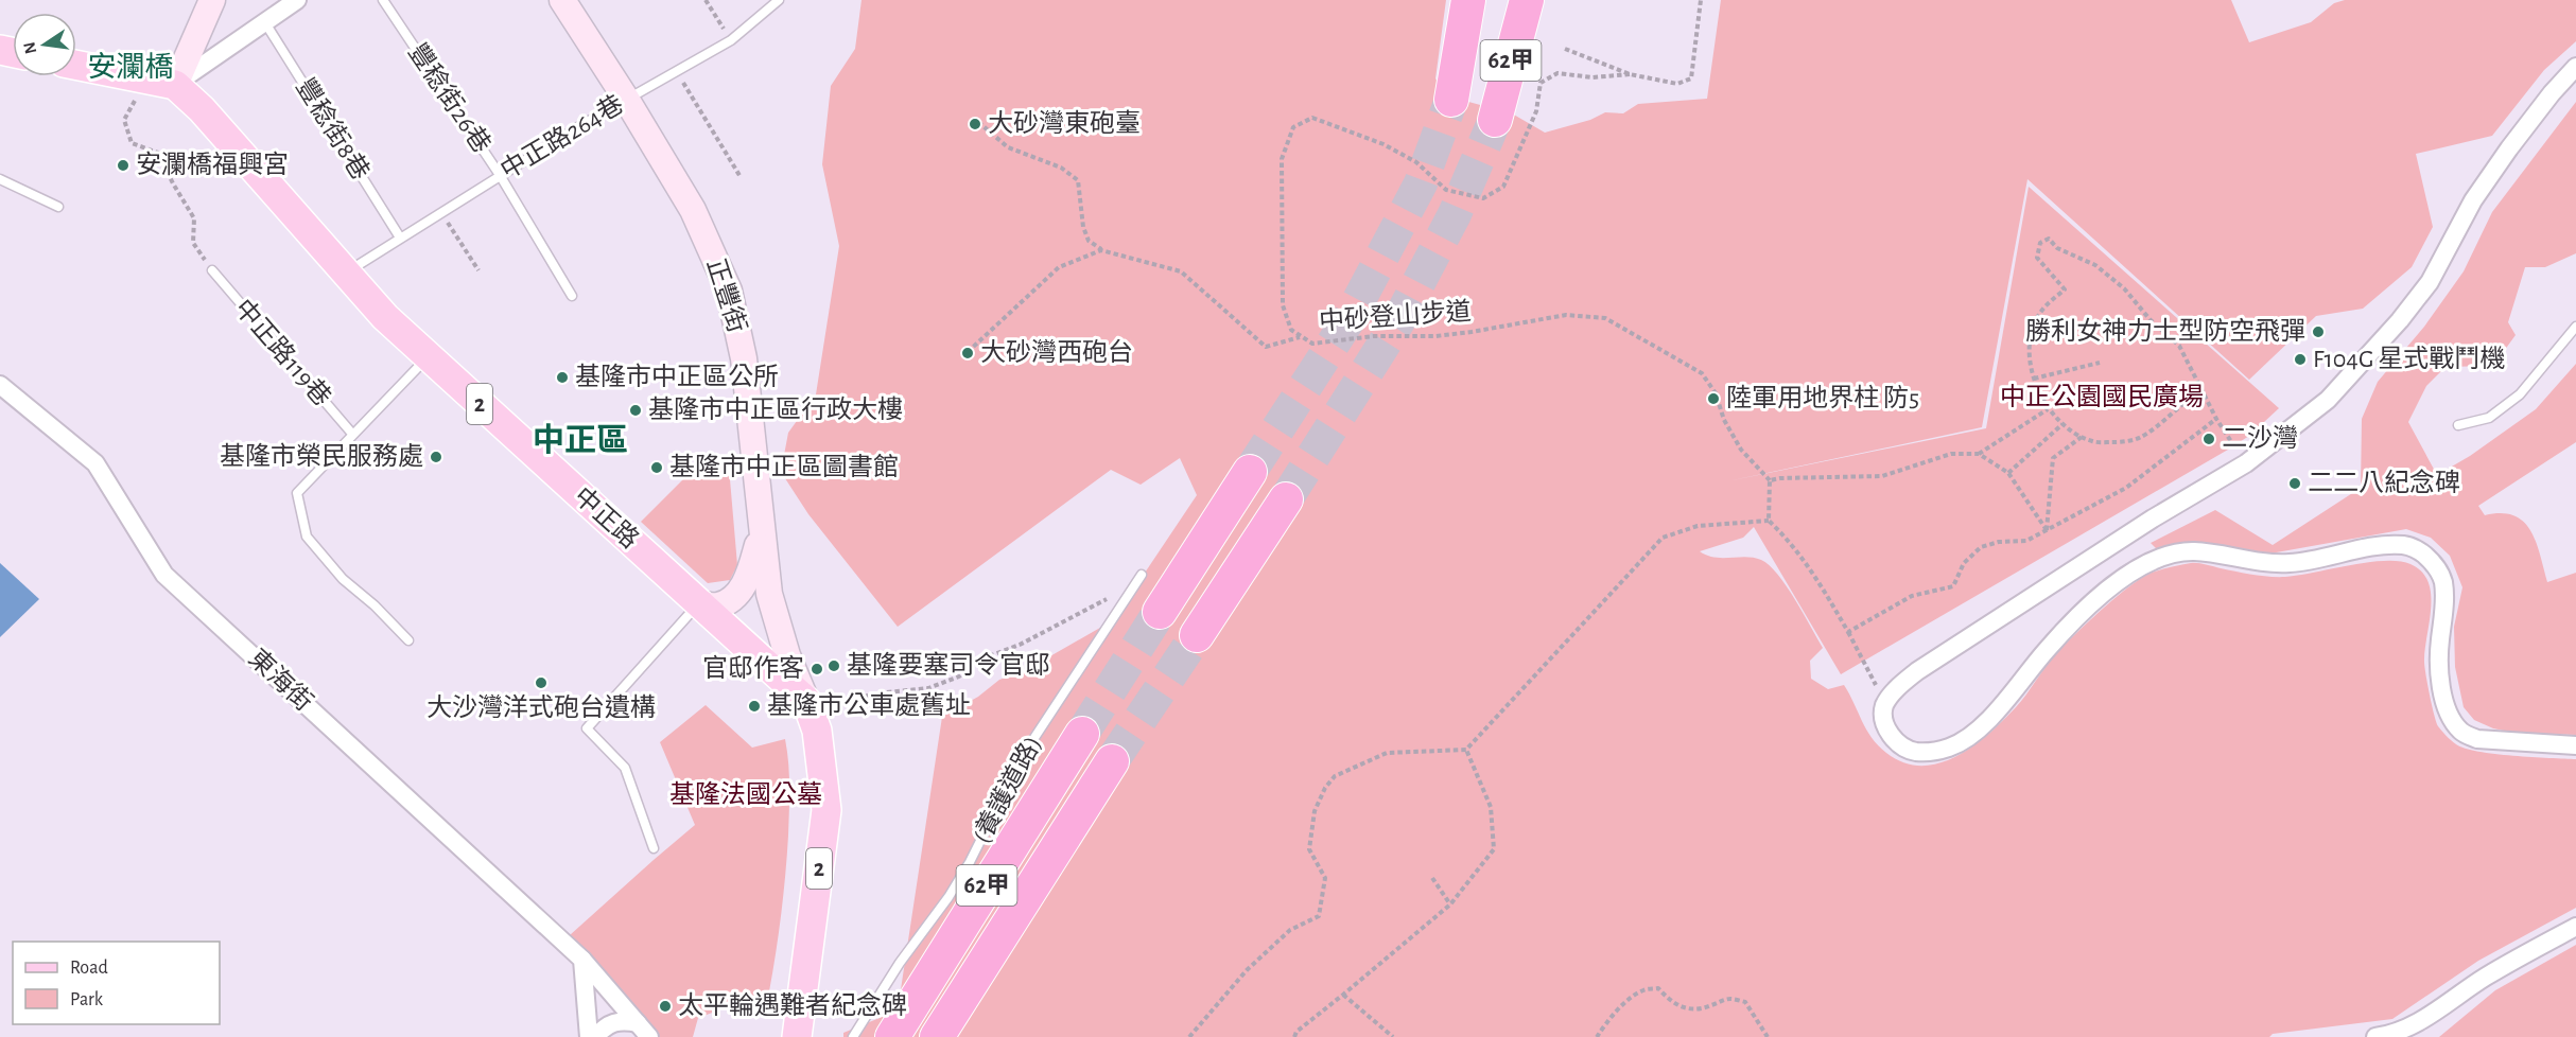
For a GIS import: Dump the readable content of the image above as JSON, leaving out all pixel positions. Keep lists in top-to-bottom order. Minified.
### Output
{"streets":{"highway":["62甲"],"main road":["2","中正路"],"street":["正豐街","東海街"],"lane":["豐稔街26巷","豐稔街8巷","中正路264巷","中正路119巷","(養護道路)"],"path":["中砂登山步道"]},"crossings":[["豐稔街26巷","中正路264巷"],["豐稔街8巷","中正路264巷"],["中正路264巷","正豐街"],["中正路264巷","中正路"],["正豐街","2"],["正豐街","中正路"],["2","中正路"]],"districts":["安瀾橋","中正區"],"parks":["中正公園國民廣場","基隆法國公墓"],"places":["大砂灣東砲臺","安瀾橋福興宮","勝利女神力士型防空飛彈","大砂灣西砲台","F104G 星式戰鬥機","基隆市中正區公所","陸軍用地界柱 防5","基隆市中正區行政大樓","二沙灣","基隆市榮民服務處","基隆市中正區圖書館","二二八紀念碑","基隆要塞司令官邸","官邸作客","大沙灣洋式砲台遺構","基隆市公車處舊址","太平輪遇難者紀念碑"],"legend":["Road","Park"],"north":"left"}
